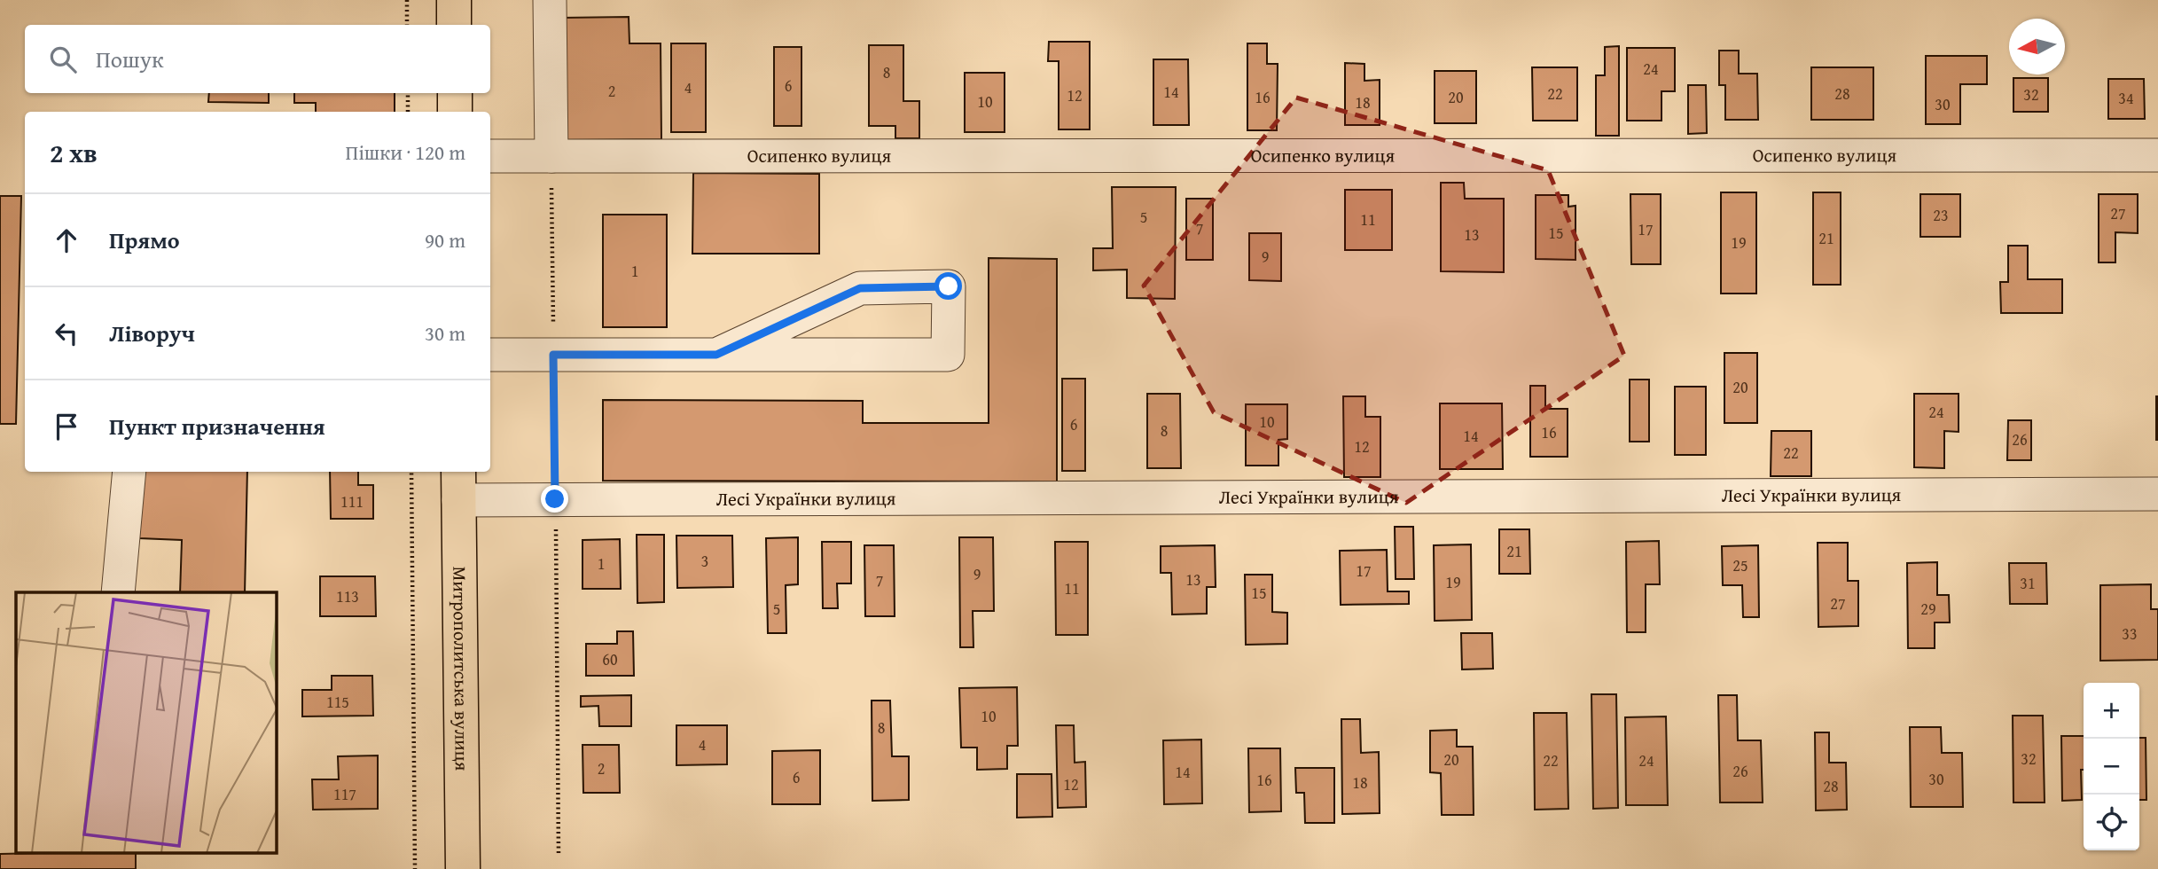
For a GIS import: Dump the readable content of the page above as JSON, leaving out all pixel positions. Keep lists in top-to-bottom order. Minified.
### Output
{"streets":{"main road":["Митрополитська вулиця"],"street":["Осипенко вулиця","Лесі Українки вулиця"]},"crossings":[["Лесі Українки вулиця","Митрополитська вулиця"]],"house_numbers":["24","8","6","4","2","14","22","28","32","12","16","20","34","10","18","30","27","23","5","11","7","17","15","13","21","19","9","1","20","24","10","6","8","16","14","26","12","22","111","21","3","1","25","17","9","13","7","19","31","11","15","113","27","5","29","33","60","115","10","8","4","32","20","22","24","2","26","14","6","30","16","18","12","28","117"],"north":"left","page":{"search":"Пошук","heading":["2 хв","Пішки · 120 m"],"list":[["Прямо","90 m"],["Ліворуч","30 m"],"Пункт призначення"],"map_buttons":["+","−"]}}
